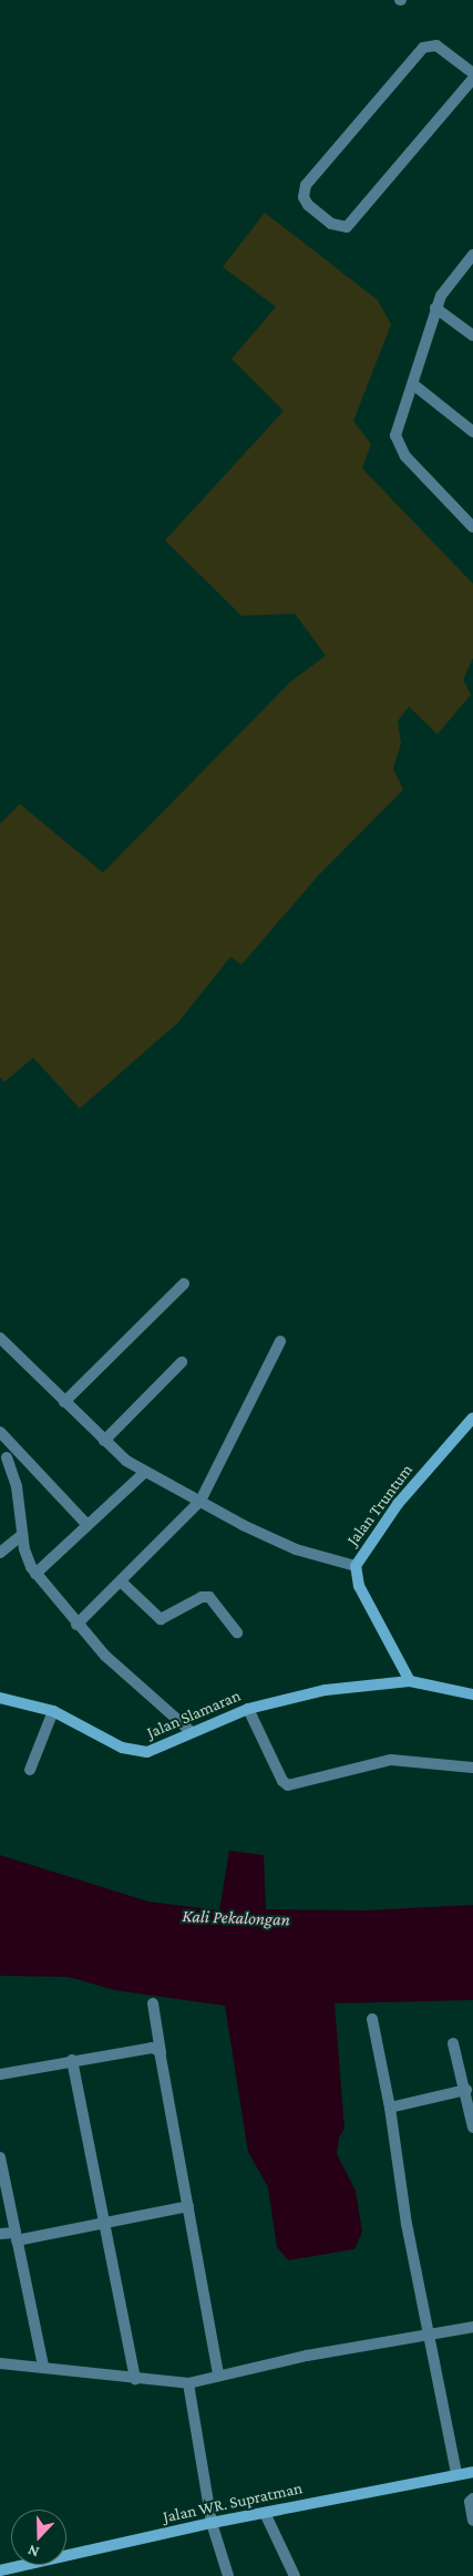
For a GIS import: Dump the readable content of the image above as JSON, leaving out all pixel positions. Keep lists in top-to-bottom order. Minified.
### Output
{"streets":{"street":["Jalan Truntum","Jalan Slamaran","Jalan WR. Supratman"]},"crossings":[["Jalan Truntum","Jalan Slamaran"]],"water":["Kali Pekalongan"],"north":"bottom"}
